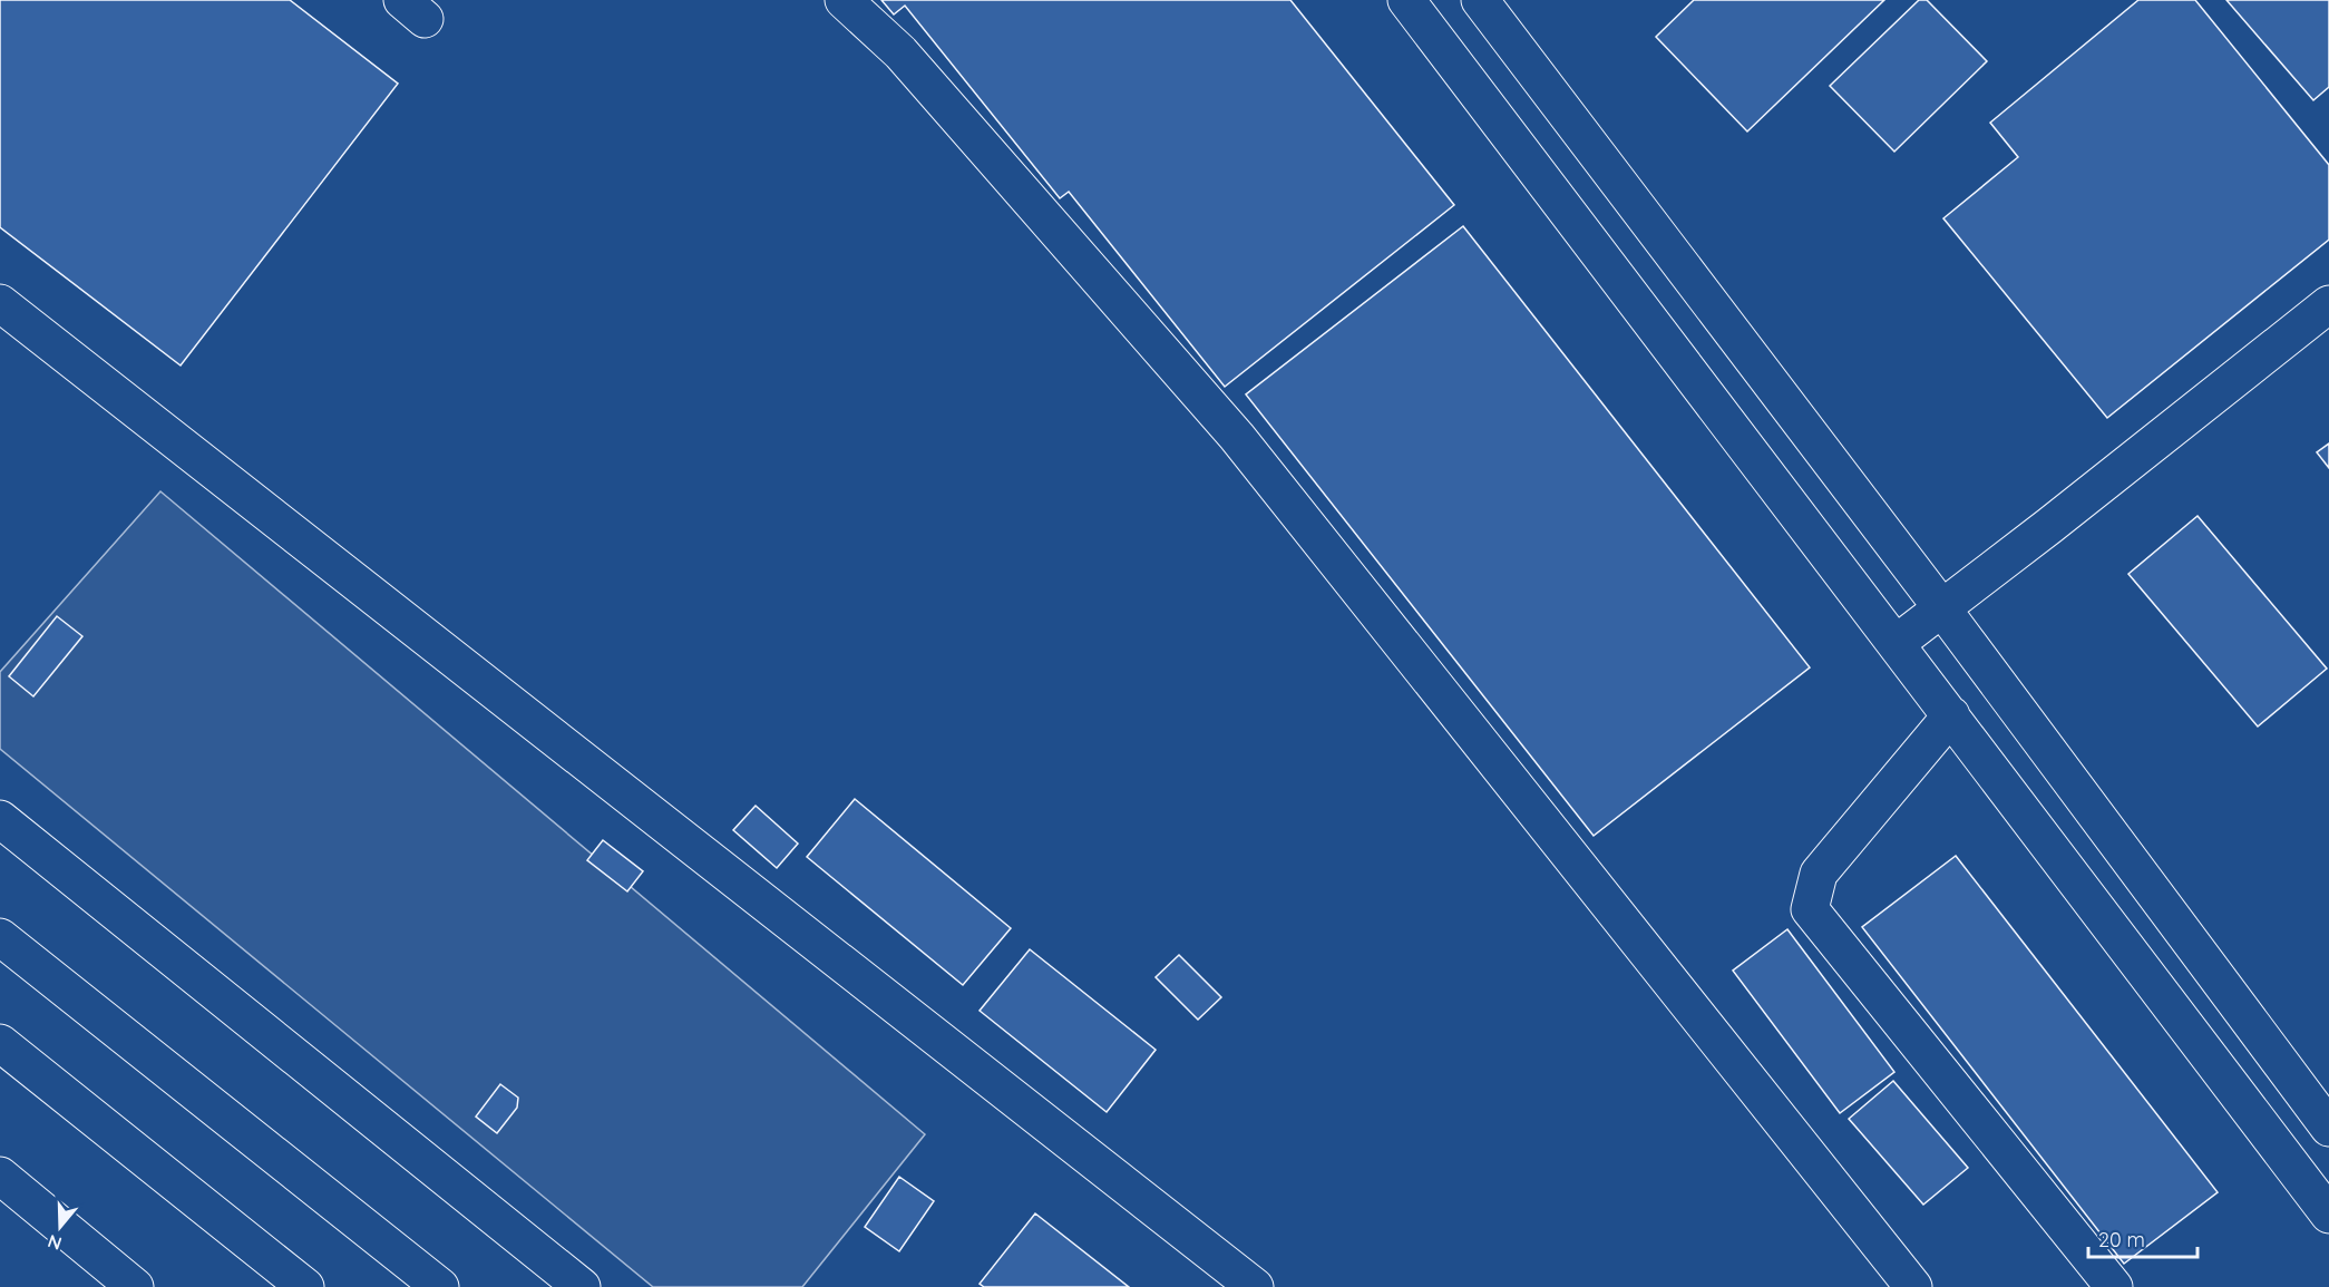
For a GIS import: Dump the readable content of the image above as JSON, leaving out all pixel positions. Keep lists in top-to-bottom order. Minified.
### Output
{"scale_bar":"20 m","north":"bottom"}
